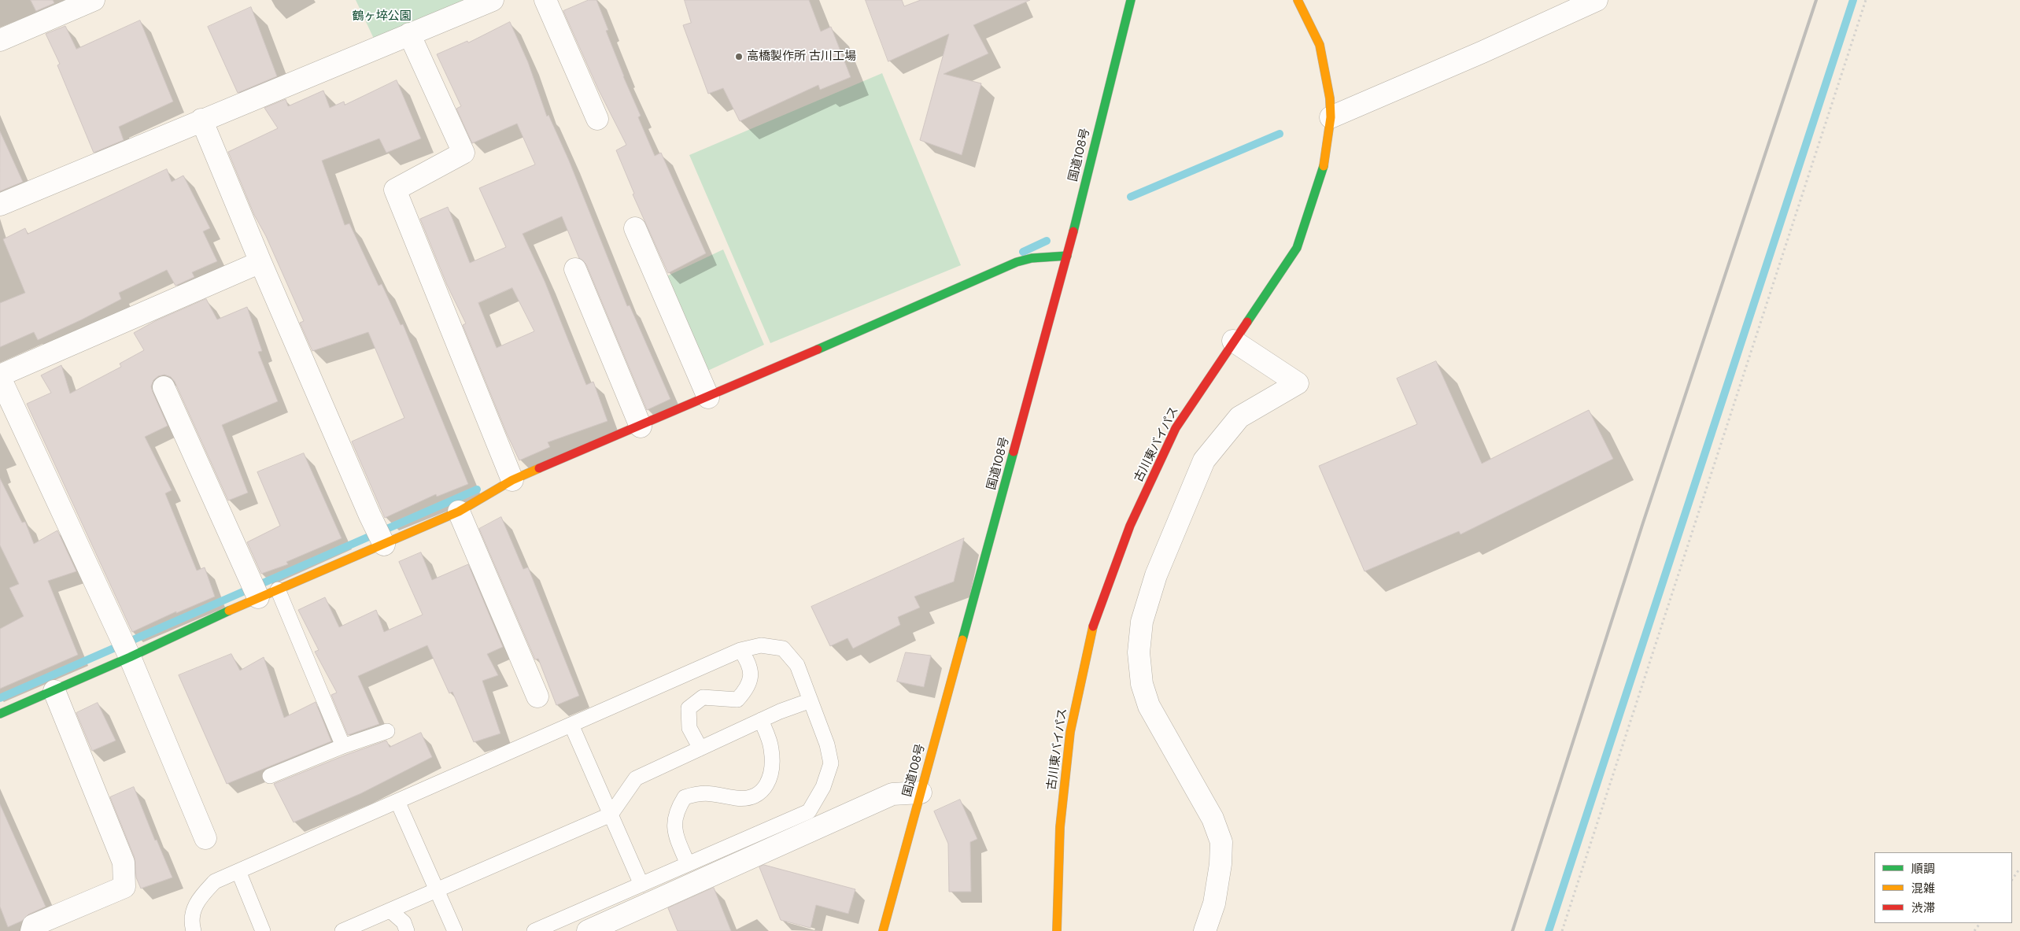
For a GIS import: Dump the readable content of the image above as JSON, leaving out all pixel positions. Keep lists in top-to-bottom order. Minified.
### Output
{"streets":{"main road":["国道108号","古川東バイパス"]},"parks":["鶴ヶ埣公園"],"places":["高橋製作所 古川工場"],"legend":["順調","混雑","渋滞"]}
